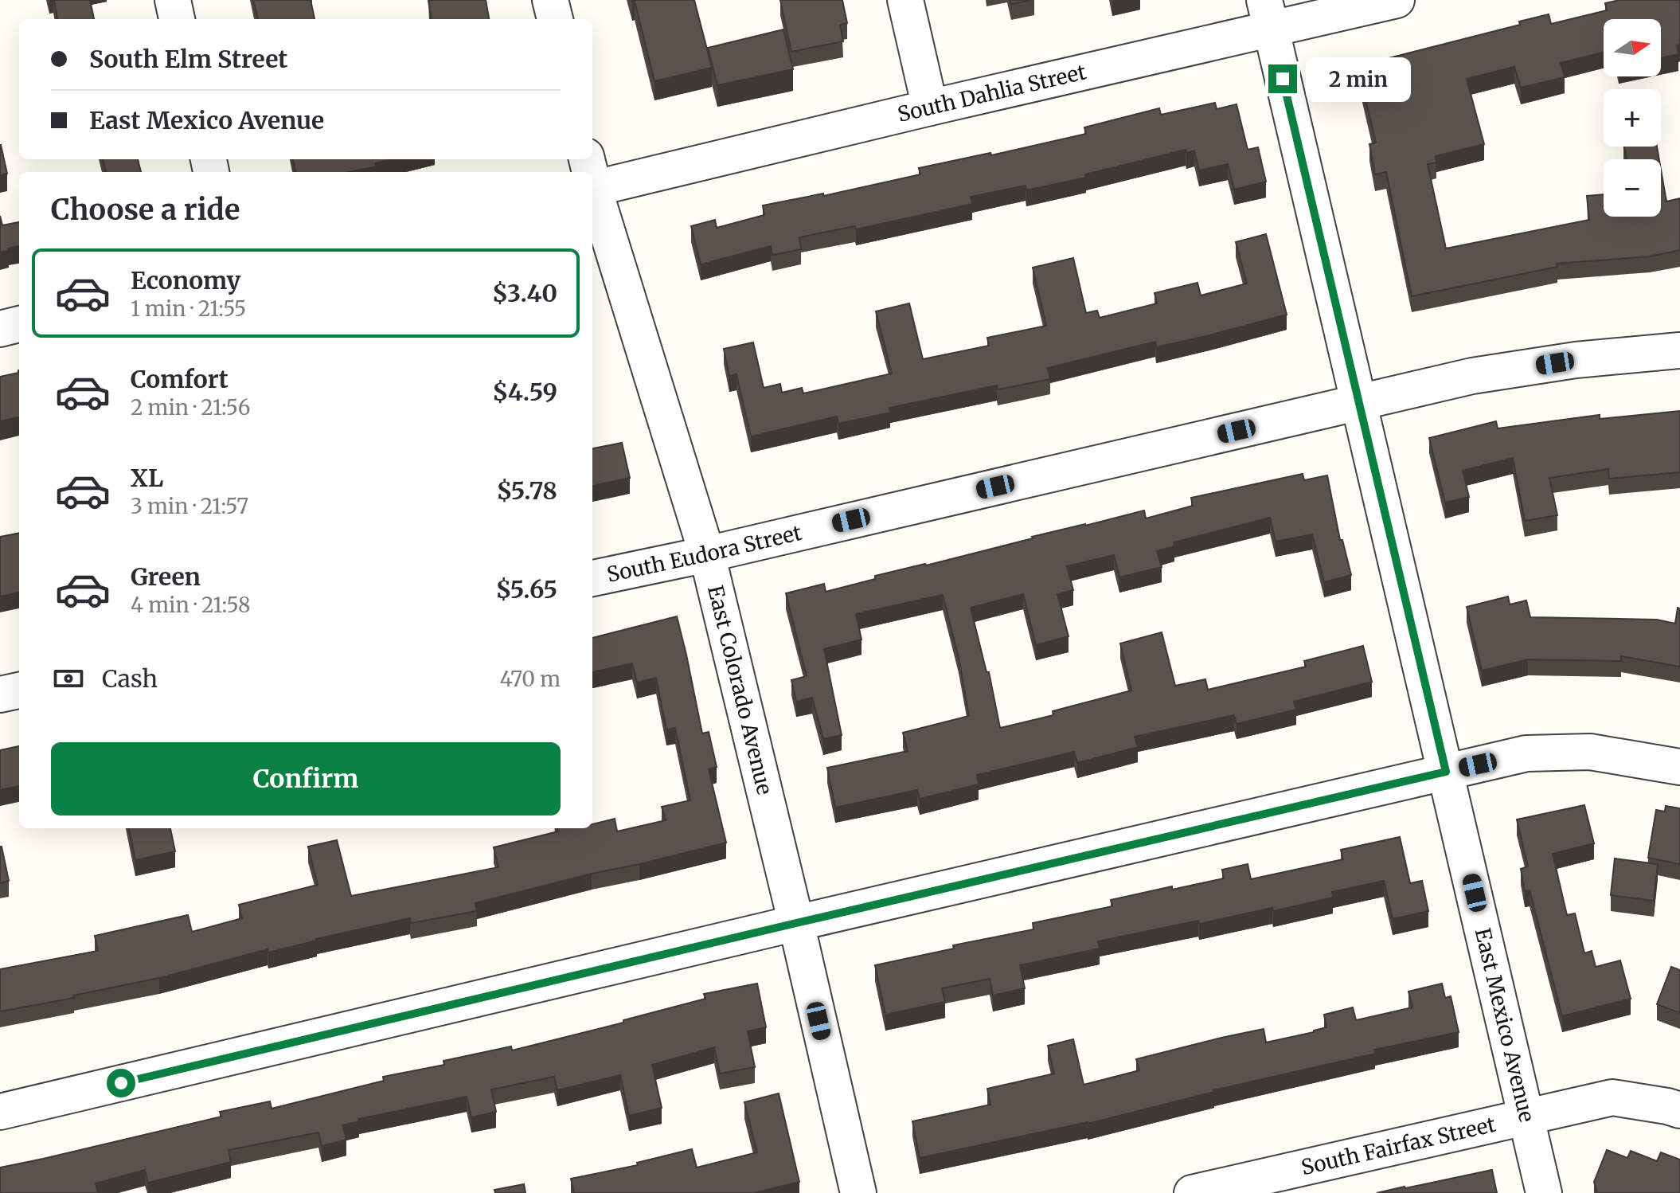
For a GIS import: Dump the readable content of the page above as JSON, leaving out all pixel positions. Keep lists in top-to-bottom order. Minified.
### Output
{"streets":{"street":["South Dahlia Street","South Eudora Street","East Colorado Avenue","East Mexico Avenue","South Fairfax Street"]},"crossings":[["South Dahlia Street","East Mexico Avenue"],["South Eudora Street","East Colorado Avenue"],["South Eudora Street","East Mexico Avenue"],["East Mexico Avenue","South Fairfax Street"]],"north":"right","page":{"map_buttons":["+","−"],"banner":["South Elm Street","East Mexico Avenue"],"bubble":"2 min","heading":"Choose a ride","list":[{"name":"Economy","note":"1 min · 21:55","value":"$3.40"},{"name":"Comfort","note":"2 min · 21:56","value":"$4.59"},{"name":"XL","note":"3 min · 21:57","value":"$5.78"},{"name":"Green","note":"4 min · 21:58","value":"$5.65"}],"pay":["Cash","470 m"],"buttons":"Confirm"}}
